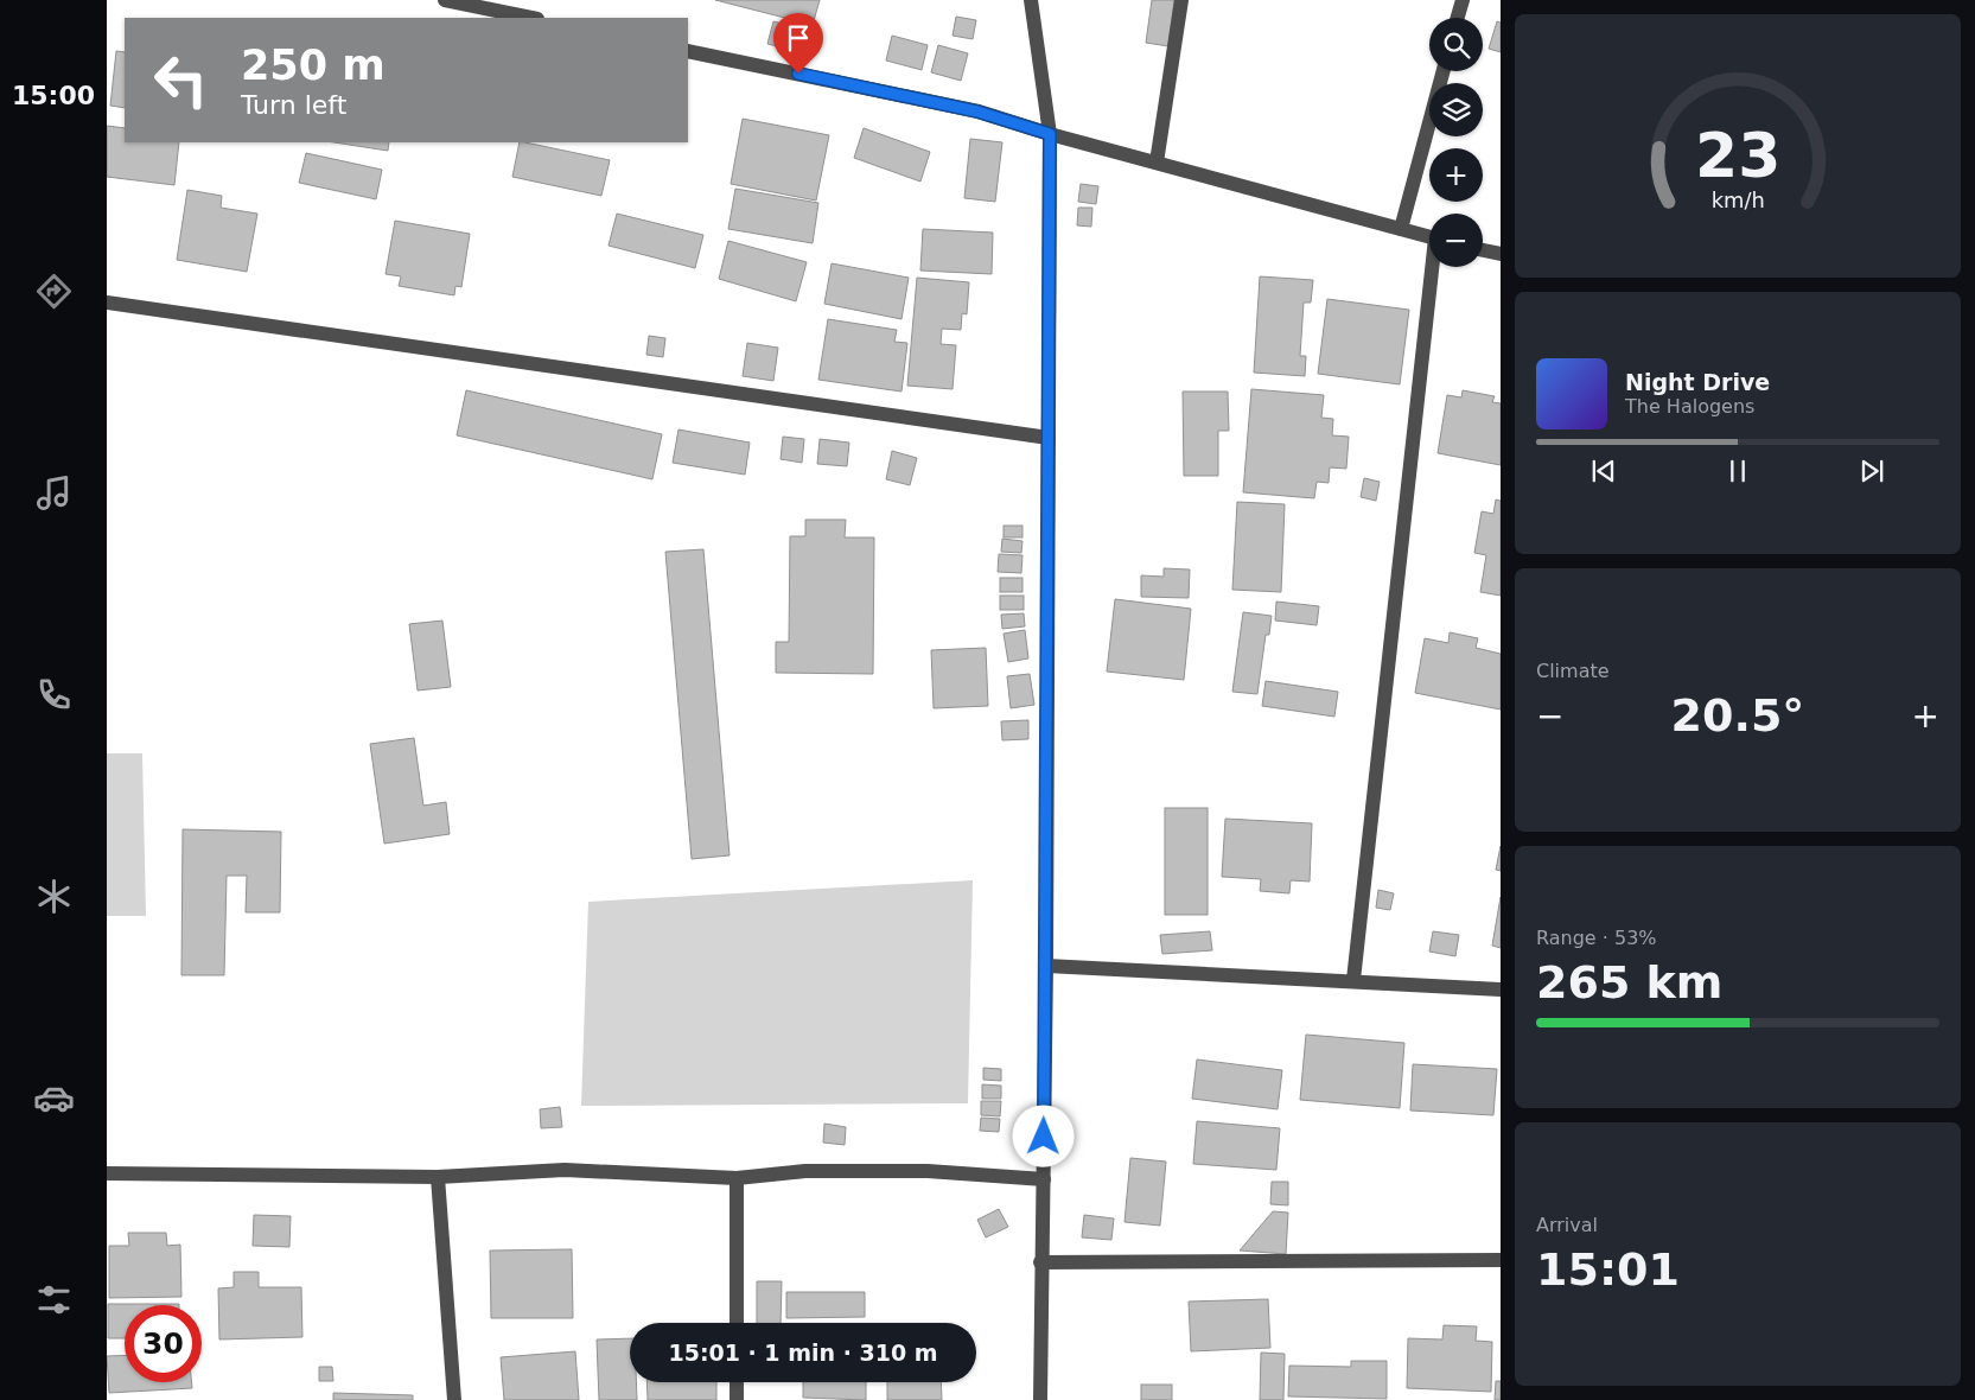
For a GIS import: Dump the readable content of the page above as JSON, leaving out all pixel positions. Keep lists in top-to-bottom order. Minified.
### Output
{"page":{"tabs":"15:00","map_buttons":["+","−"],"turn":["250 m","Turn left"],"song":["Night Drive","The Halogens"],"tile":["Climate",["Range · 53%","265 km"],["Arrival","15:01"]],"heat":["−","20.5°","+"],"limit":"30","trip":"15:01 · 1 min · 310 m","gauge":["23","km/h"]}}
